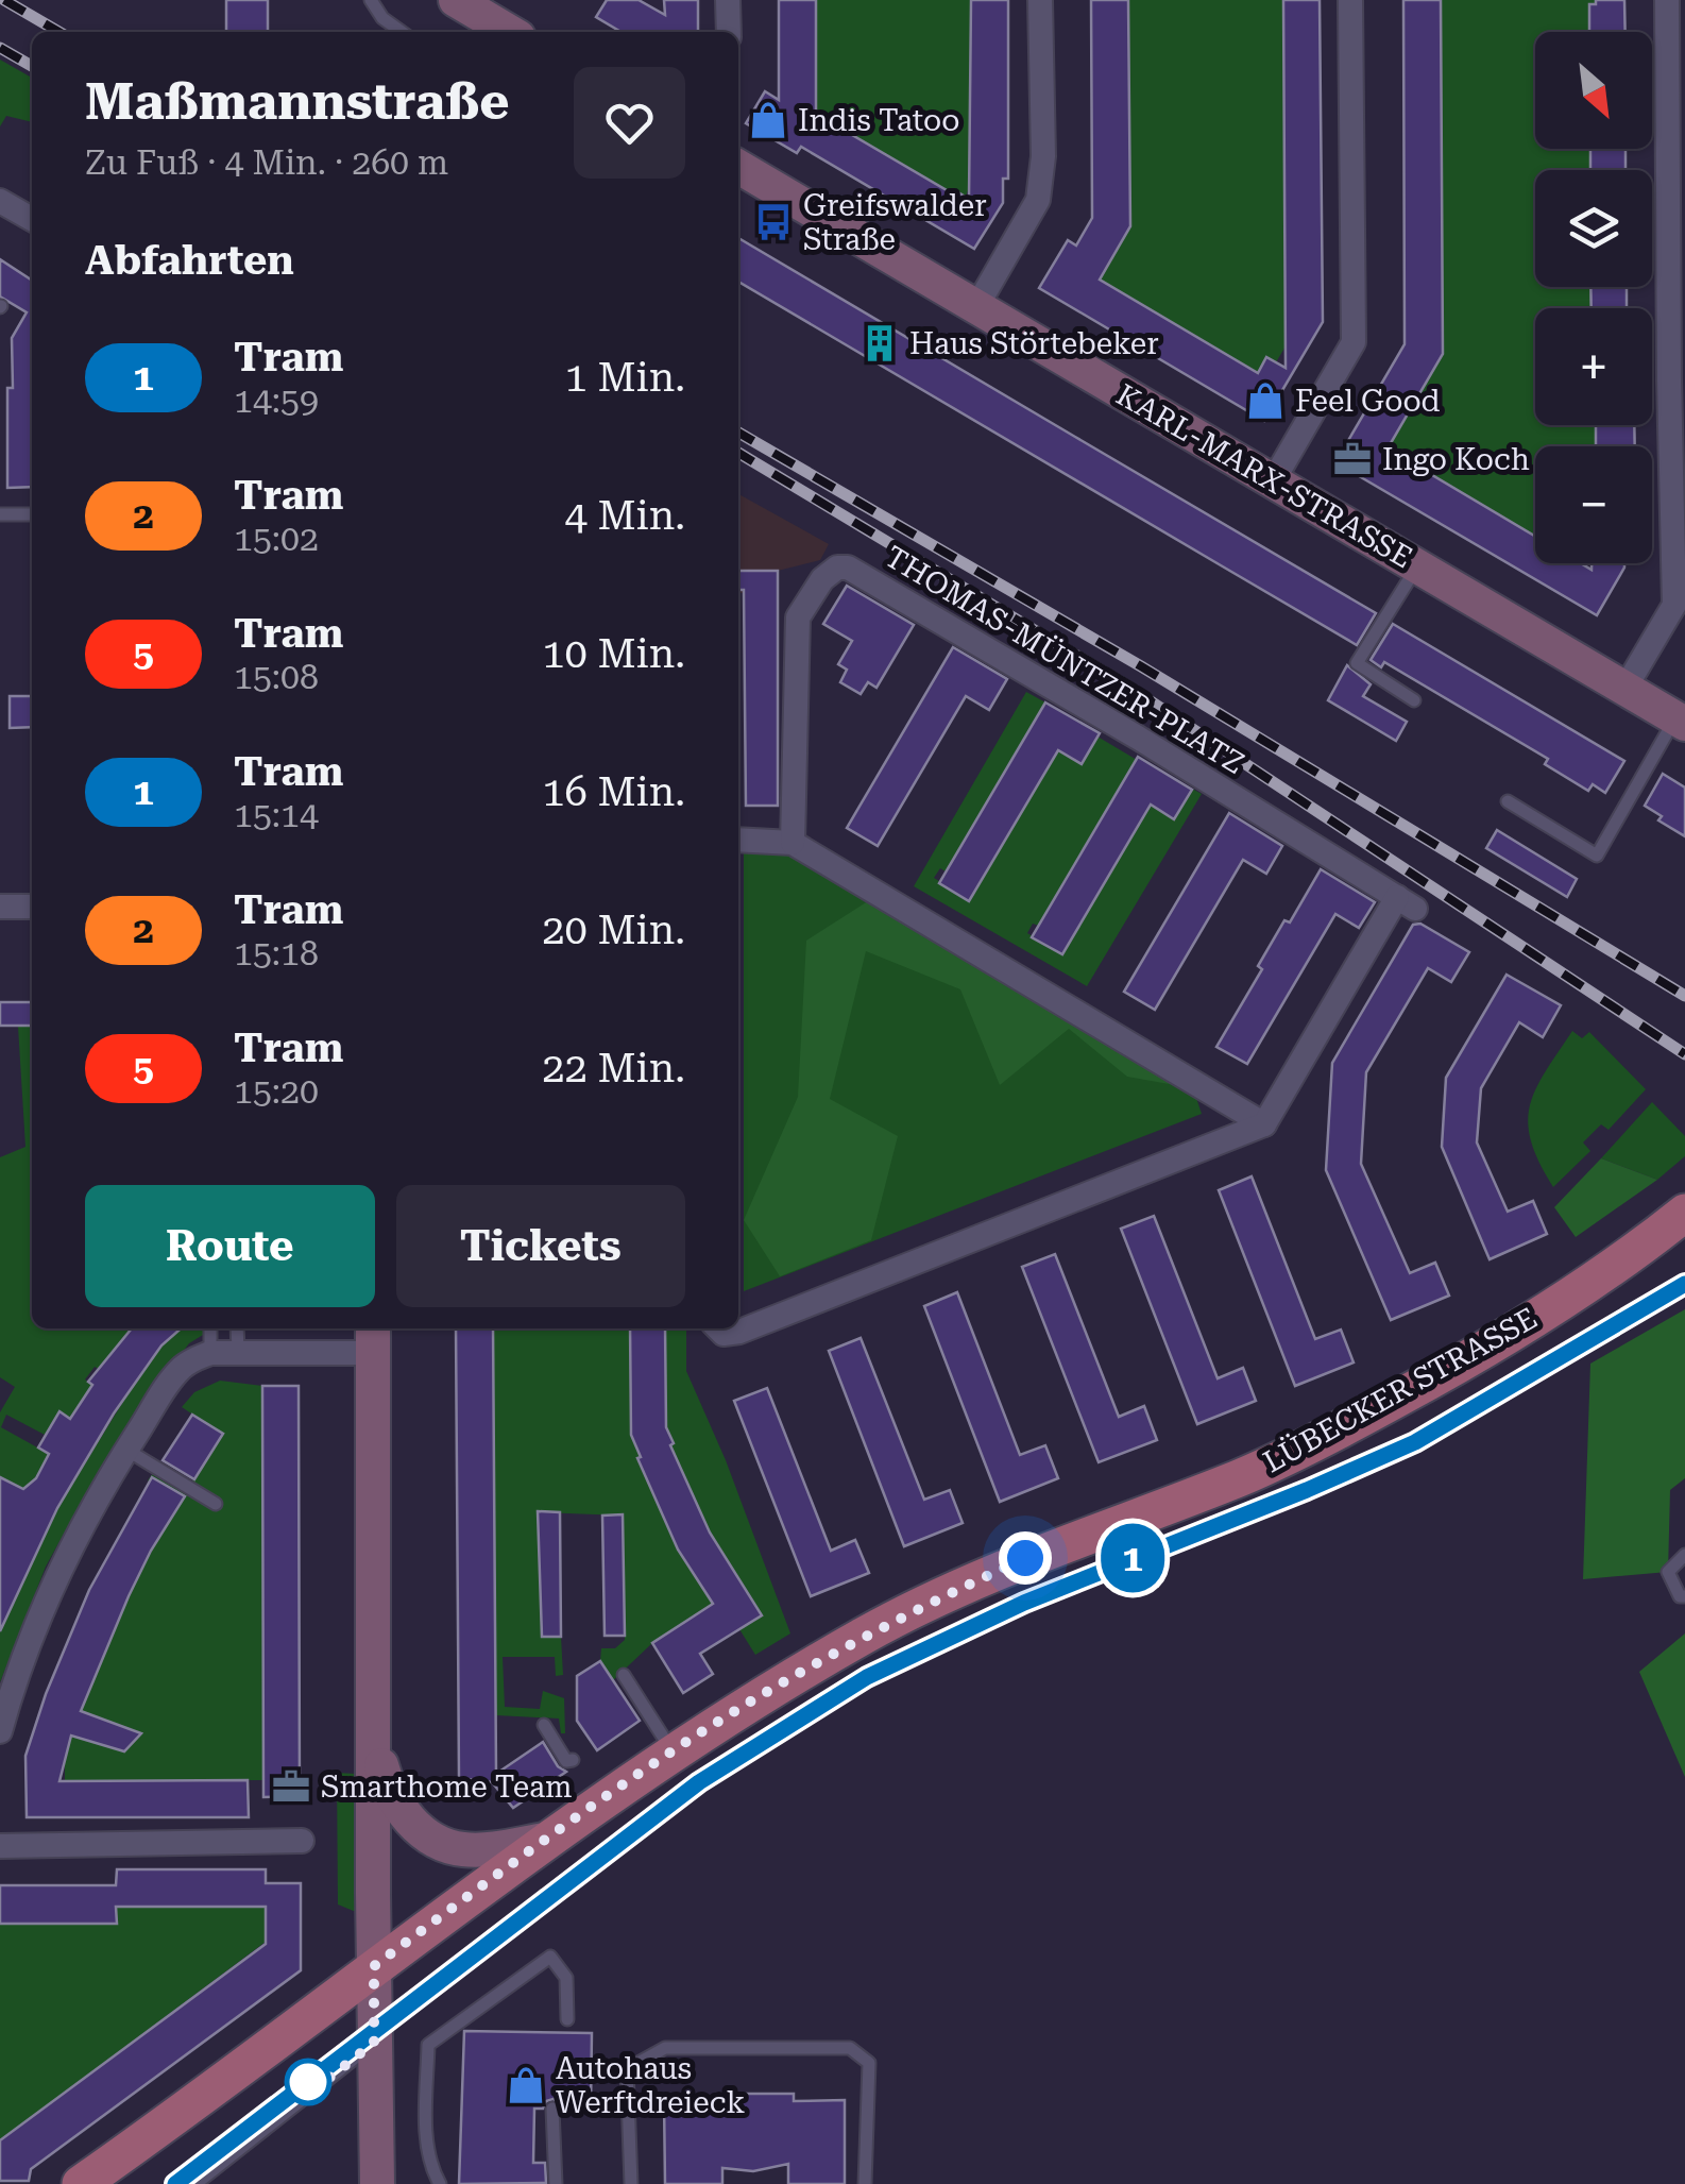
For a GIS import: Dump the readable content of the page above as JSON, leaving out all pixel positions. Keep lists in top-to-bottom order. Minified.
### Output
{"streets":{"main road":["LÜBECKER STRASSE"],"street":["KARL-MARX-STRASSE","THOMAS-MÜNTZER-PLATZ"]},"places":{"shop":["Indis Tatoo","Feel Good","Autohaus Werftdreieck"],"bus stop":["Greifswalder Straße"],"building":["Haus Störtebeker"],"office":["Ingo Koch","Smarthome Team"]},"lines":["tram line 1"],"north":"bottom right","page":{"on_map":"1","map_buttons":["+","−"],"heading":[["Maßmannstraße","Zu Fuß · 4 Min. · 260 m"],"Abfahrten"],"list":[{"mark":"1","name":"Tram","note":"14:59","value":"1 Min."},{"mark":"2","name":"Tram","note":"15:02","value":"4 Min."},{"mark":"5","name":"Tram","note":"15:08","value":"10 Min."},{"mark":"1","name":"Tram","note":"15:14","value":"16 Min."},{"mark":"2","name":"Tram","note":"15:18","value":"20 Min."},{"mark":"5","name":"Tram","note":"15:20","value":"22 Min."}],"buttons":["Route","Tickets"]}}
